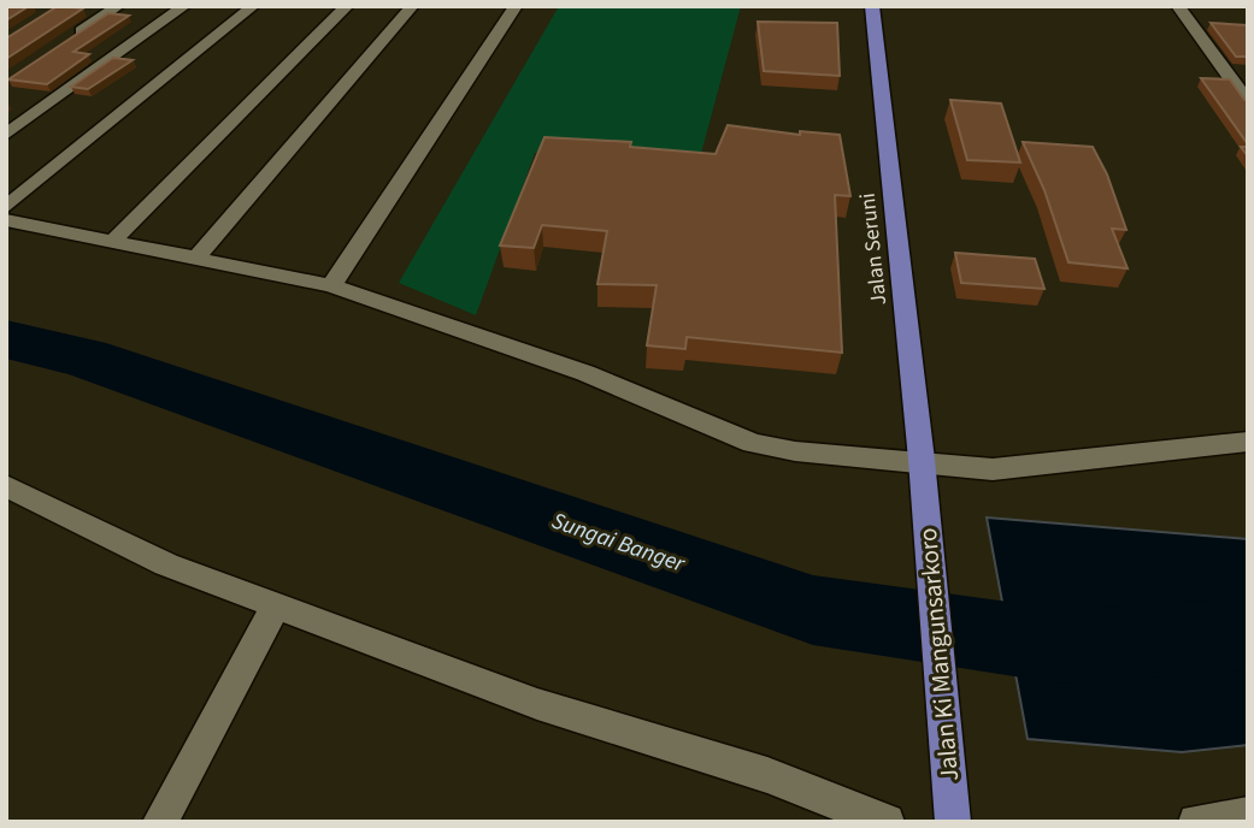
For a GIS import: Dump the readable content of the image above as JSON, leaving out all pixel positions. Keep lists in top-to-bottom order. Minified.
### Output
{"streets":{"main road":["Jalan Seruni","Jalan Ki Mangunsarkoro"]},"crossings":[["Jalan Seruni","Jalan Ki Mangunsarkoro"]],"water":["Sungai Banger"]}
